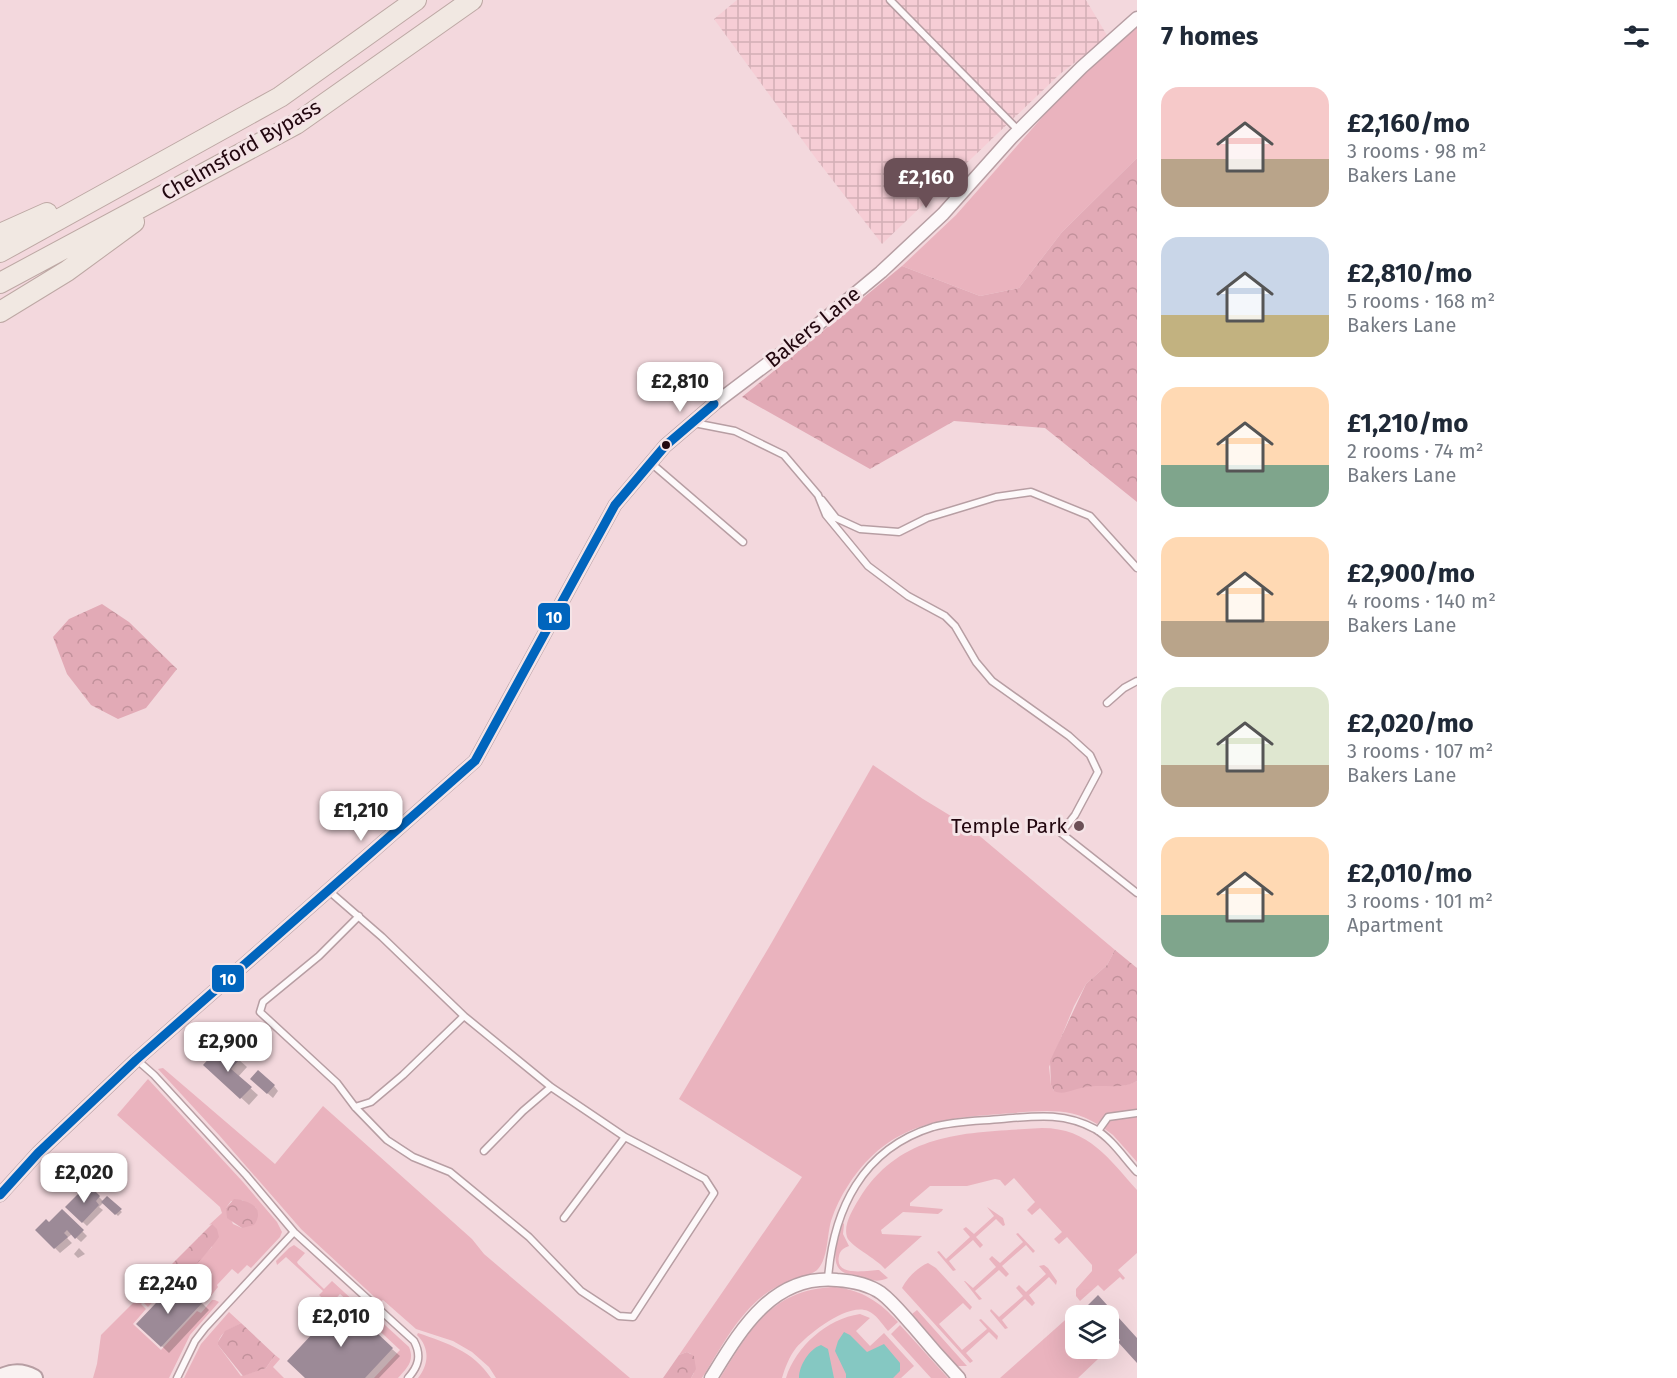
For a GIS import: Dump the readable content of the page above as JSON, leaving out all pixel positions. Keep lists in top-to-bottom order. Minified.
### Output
{"streets":{"highway":["Chelmsford Bypass"],"street":["Bakers Lane"]},"places":["Temple Park"],"lines":["transit line 10"],"page":{"heading":"7 homes","list":[{"name":"£2,160/mo","note":"3 rooms · 98 m² · Bakers Lane"},{"name":"£2,810/mo","note":"5 rooms · 168 m² · Bakers Lane"},{"name":"£1,210/mo","note":"2 rooms · 74 m² · Bakers Lane"},{"name":"£2,900/mo","note":"4 rooms · 140 m² · Bakers Lane"},{"name":"£2,020/mo","note":"3 rooms · 107 m² · Bakers Lane"},{"name":"£2,010/mo","note":"3 rooms · 101 m² · Apartment"}],"price":["£2,160","£2,810","£1,210","£2,900","£2,020","£2,240","£2,010"]}}
